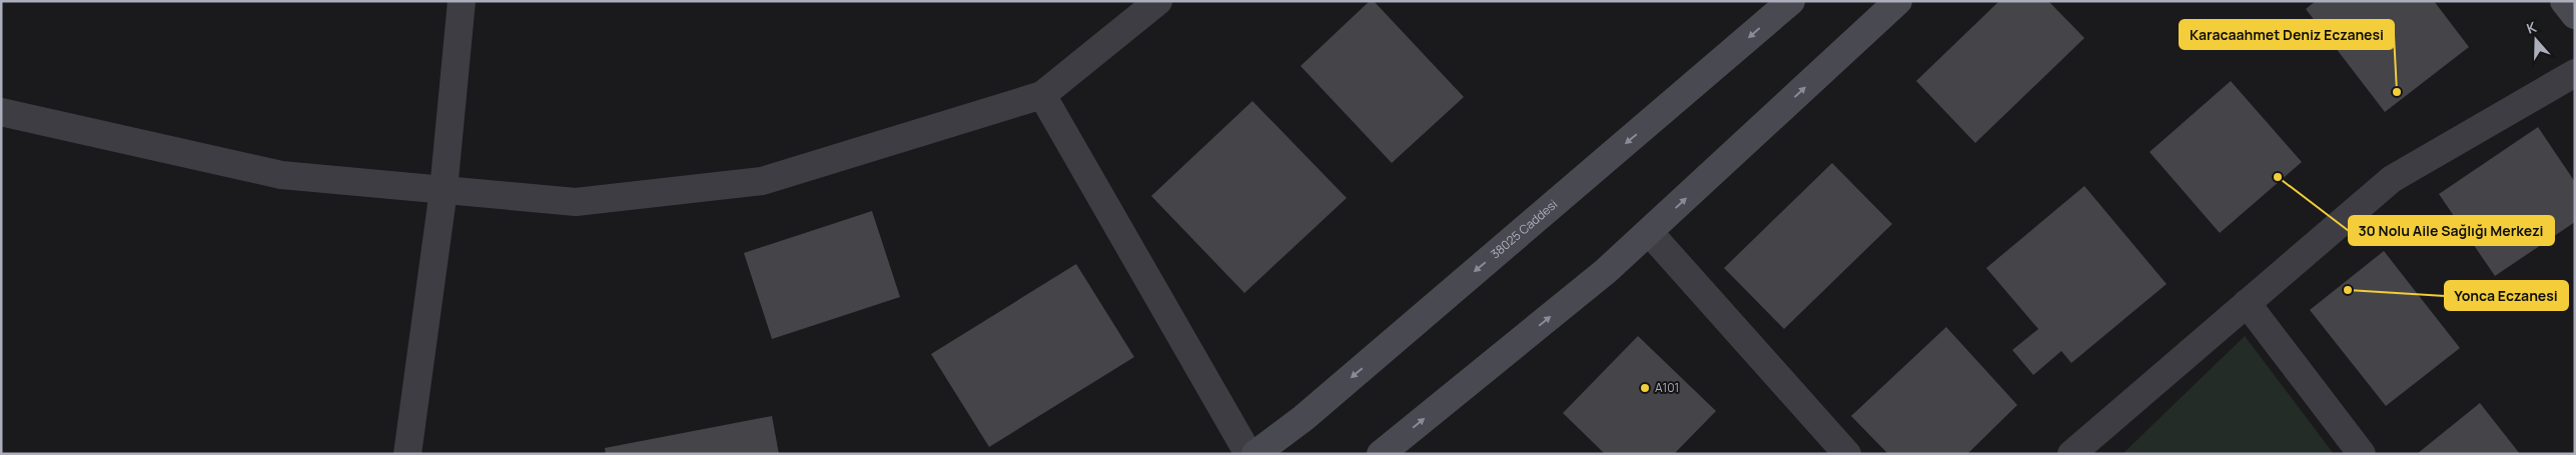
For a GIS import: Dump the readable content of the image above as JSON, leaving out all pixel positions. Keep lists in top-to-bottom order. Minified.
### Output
{"streets":{"main road":["38025 Caddesi"]},"places":["Karacaahmet Deniz Eczanesi","30 Nolu Aile Sağlığı Merkezi","Yonca Eczanesi","A101"],"north":"top"}
